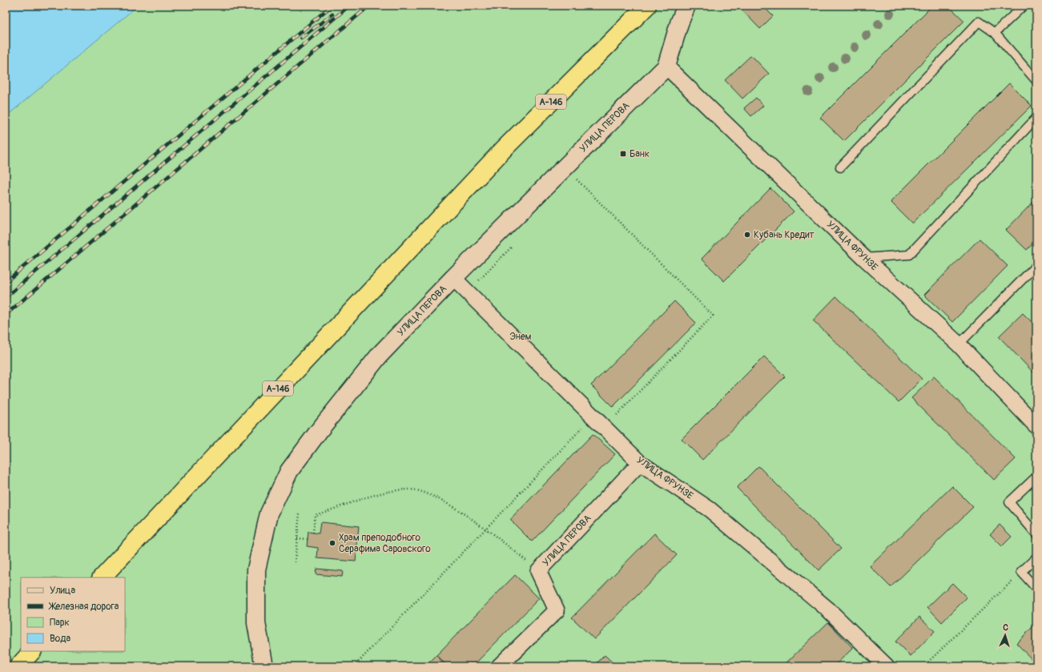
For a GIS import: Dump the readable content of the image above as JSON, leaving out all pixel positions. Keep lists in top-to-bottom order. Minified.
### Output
{"streets":{"highway":["А-146"],"street":["УЛИЦА ПЕРОВА","УЛИЦА ФРУНЗЕ"]},"crossings":[["УЛИЦА ПЕРОВА","УЛИЦА ФРУНЗЕ"]],"parks":["Энем"],"places":{"transit":["Банк"],"other":["Кубань Кредит","Храм преподобного Серафима Саровского"]},"legend":["Улица","Железная дорога","Парк","Вода"],"north":"top"}
